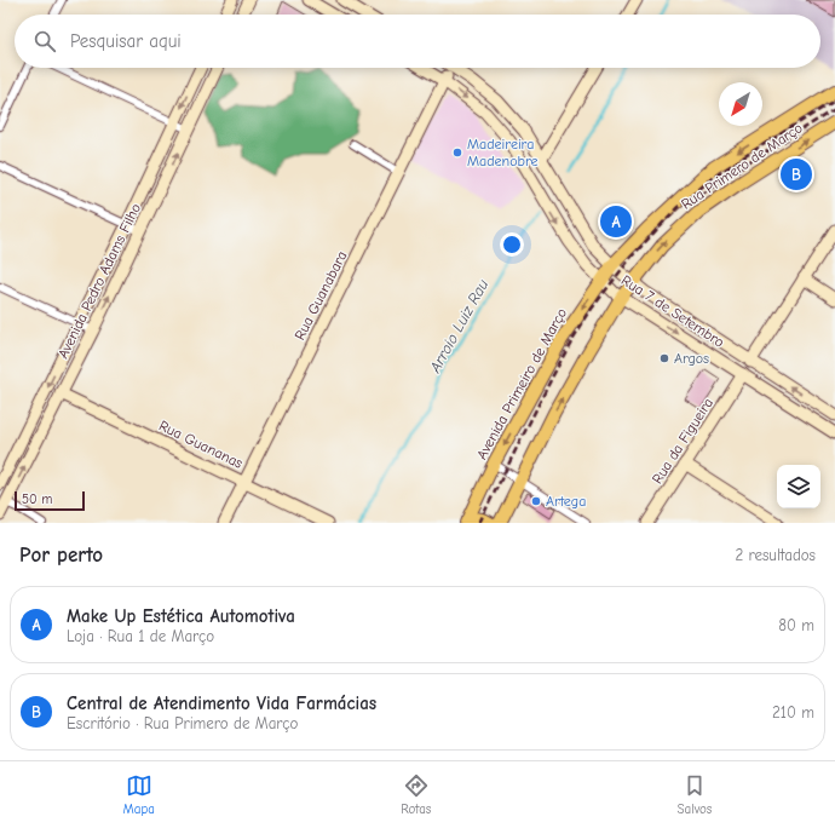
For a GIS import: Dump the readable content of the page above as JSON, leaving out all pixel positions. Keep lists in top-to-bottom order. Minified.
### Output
{"streets":{"main road":["Rua Primero de Março","Avenida Pedro Adams Filho","Rua Guanabara","Rua 7 de Setembro","Avenida Primeiro de Março","Rua da Figueira","Rua Guananas"]},"crossings":[["Rua Primero de Março","Rua 7 de Setembro"],["Avenida Pedro Adams Filho","Rua Guananas"],["Rua Guanabara","Rua 7 de Setembro"],["Rua Guanabara","Rua Guananas"],["Rua 7 de Setembro","Avenida Primeiro de Março"],["Rua 7 de Setembro","Rua da Figueira"]],"one_way":["Rua Primero de Março"],"water":["Arroio Luiz Rau"],"places":["Madeireira Madenobre","Argos","Artega"],"scale_bar":"50 m","north":"bottom left","page":{"search":"Pesquisar aqui","pins":["B","A"],"scale":"50 m","heading":["Por perto","2 resultados"],"list":[{"mark":"A","name":"Make Up Estética Automotiva","note":"Loja · Rua 1 de Março","value":"80 m"},{"mark":"B","name":"Central de Atendimento Vida Farmácias","note":"Escritório · Rua Primero de Março","value":"210 m"}],"nav":["Mapa","Rotas","Salvos"]}}
